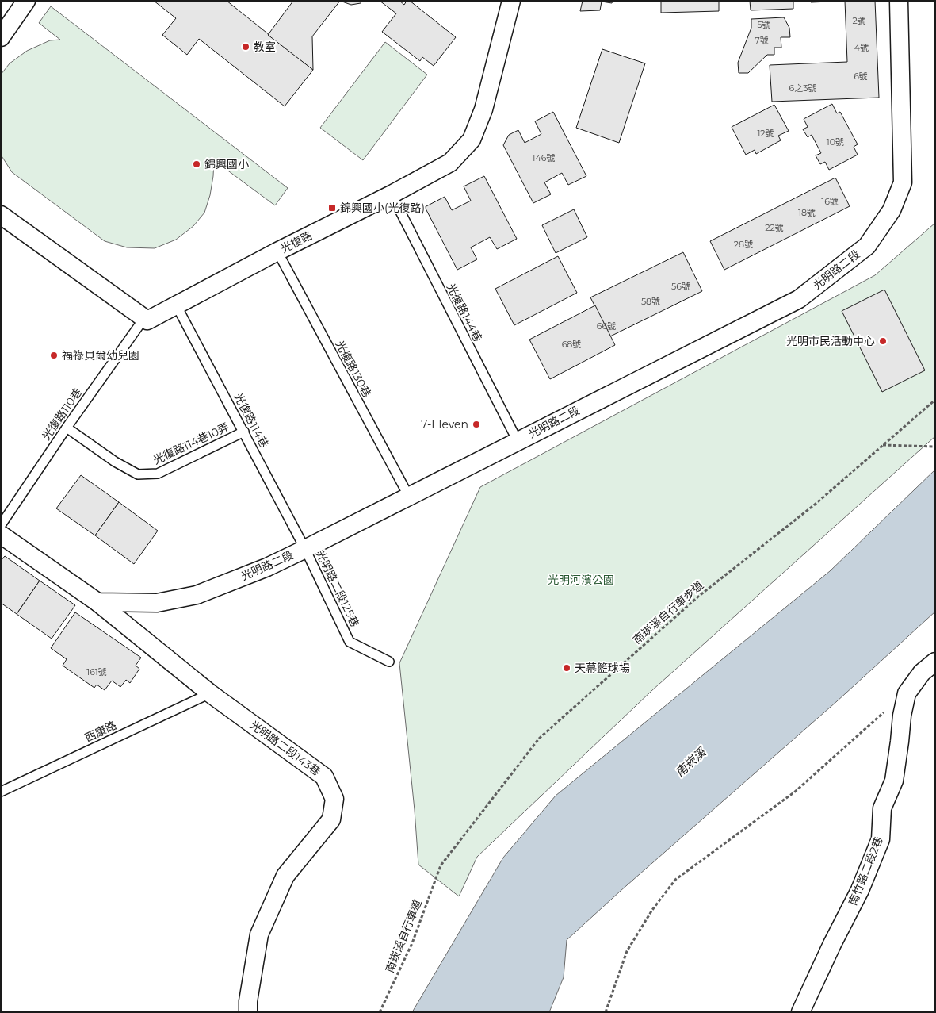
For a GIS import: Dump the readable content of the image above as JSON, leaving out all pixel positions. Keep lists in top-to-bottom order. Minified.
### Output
{"streets":{"street":["光復路","光明路二段","光明路二段143巷","南竹路二段2巷"],"lane":["光復路144巷","光復路130巷","光復路110巷","光復路114巷","光復路114巷10弄","光明路二段125巷","西康路"],"path":["南崁溪自行車步道","南崁溪自行車道"]},"crossings":[["光復路","光復路144巷"],["光復路","光復路130巷"],["光復路","光復路110巷"],["光復路","光復路114巷"],["光明路二段","光復路144巷"],["光明路二段","光復路130巷"],["光明路二段","光復路114巷"],["光明路二段","光明路二段125巷"],["光明路二段","光明路二段143巷"],["光復路110巷","光復路114巷10弄"],["光復路114巷","光復路114巷10弄"],["光復路114巷","光明路二段125巷"],["南崁溪自行車步道","南崁溪自行車道"],["西康路","光明路二段143巷"]],"water":["南崁溪"],"parks":["光明河濱公園"],"places":{"other":["教室","錦興國小","光明市民活動中心","福祿貝爾幼兒園","7-Eleven","天幕籃球場"],"transit":["錦興國小(光復路)"]},"house_numbers":["2號","5號","7號","4號","6號","6之3號","12號","10號","146號","16號","18號","22號","28號","56號","58號","66號","68號","161號"]}
